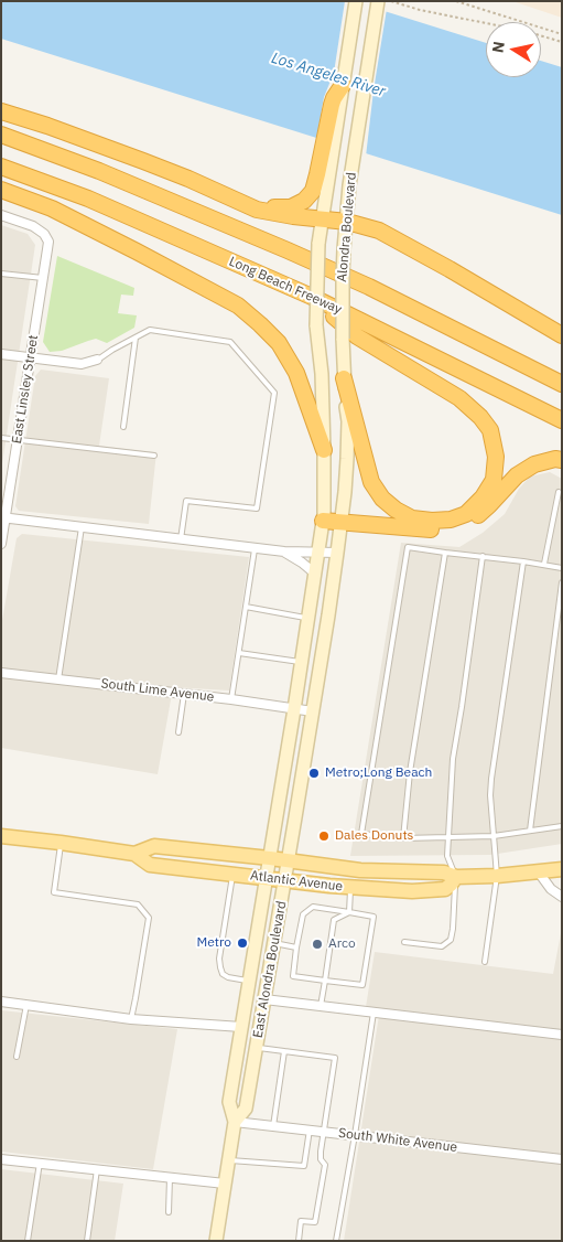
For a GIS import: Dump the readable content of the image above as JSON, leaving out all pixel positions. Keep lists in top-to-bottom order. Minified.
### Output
{"streets":{"highway":["Long Beach Freeway"],"main road":["Alondra Boulevard","Atlantic Avenue","East Alondra Boulevard"],"street":["East Linsley Street","South Lime Avenue","South White Avenue"]},"crossings":[["Alondra Boulevard","East Alondra Boulevard"],["South Lime Avenue","East Alondra Boulevard"],["Atlantic Avenue","East Alondra Boulevard"],["East Alondra Boulevard","South White Avenue"]],"water":["Los Angeles River"],"places":["Metro;Long Beach","Dales Donuts","Metro","Arco"],"north":"left"}
